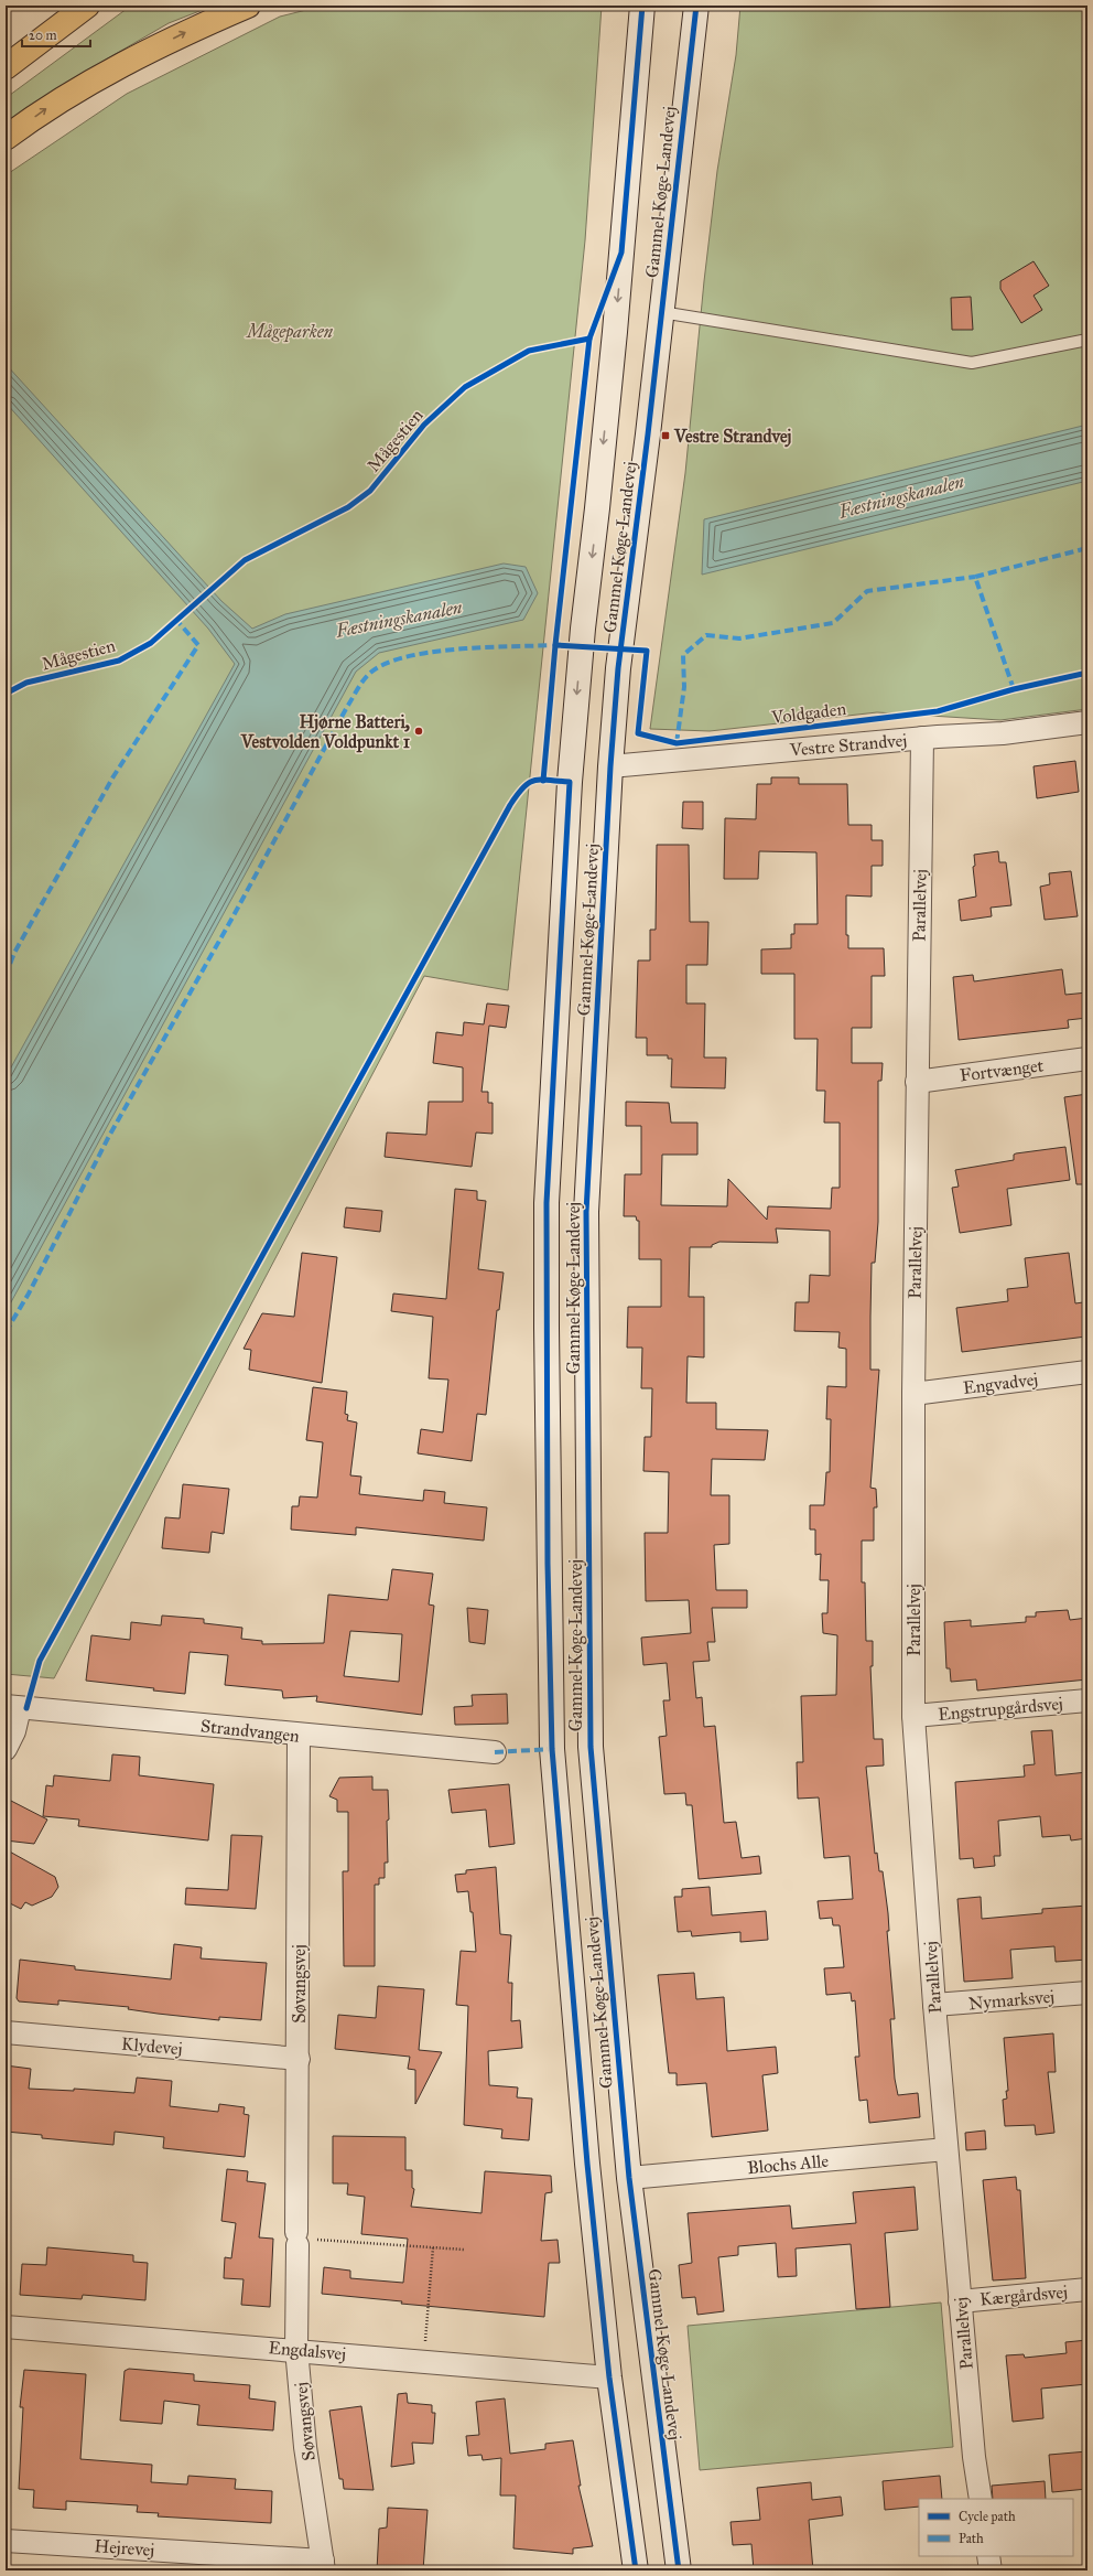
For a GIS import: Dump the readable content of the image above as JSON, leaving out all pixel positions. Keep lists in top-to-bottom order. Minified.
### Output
{"streets":{"main road":["Gammel Køge Landevej"],"street":["Vestre Strandvej","Parallelvej","Fortvænget","Engvadvej","Engstrupgårdsvej","Strandvangen","Søvangsvej","Nymarksvej","Klydevej","Blochs Alle","Kærgårdsvej","Engdalsvej","Hejrevej"],"cycle path":["Mågestien","Voldgaden"]},"crossings":[["Gammel Køge Landevej","Vestre Strandvej"],["Gammel Køge Landevej","Blochs Alle"],["Gammel Køge Landevej","Engdalsvej"],["Vestre Strandvej","Parallelvej"],["Parallelvej","Fortvænget"],["Parallelvej","Engvadvej"],["Parallelvej","Engstrupgårdsvej"],["Parallelvej","Nymarksvej"],["Parallelvej","Blochs Alle"],["Parallelvej","Kærgårdsvej"],["Strandvangen","Søvangsvej"],["Søvangsvej","Klydevej"],["Søvangsvej","Engdalsvej"],["Søvangsvej","Hejrevej"]],"water":["Fæstningskanalen"],"parks":["Mågeparken"],"places":{"transit":["Vestre Strandvej"],"other":["Hjørne Batteri, Vestvolden Voldpunkt 1"]},"legend":["Cycle path","Path"],"scale_bar":"20 m"}
